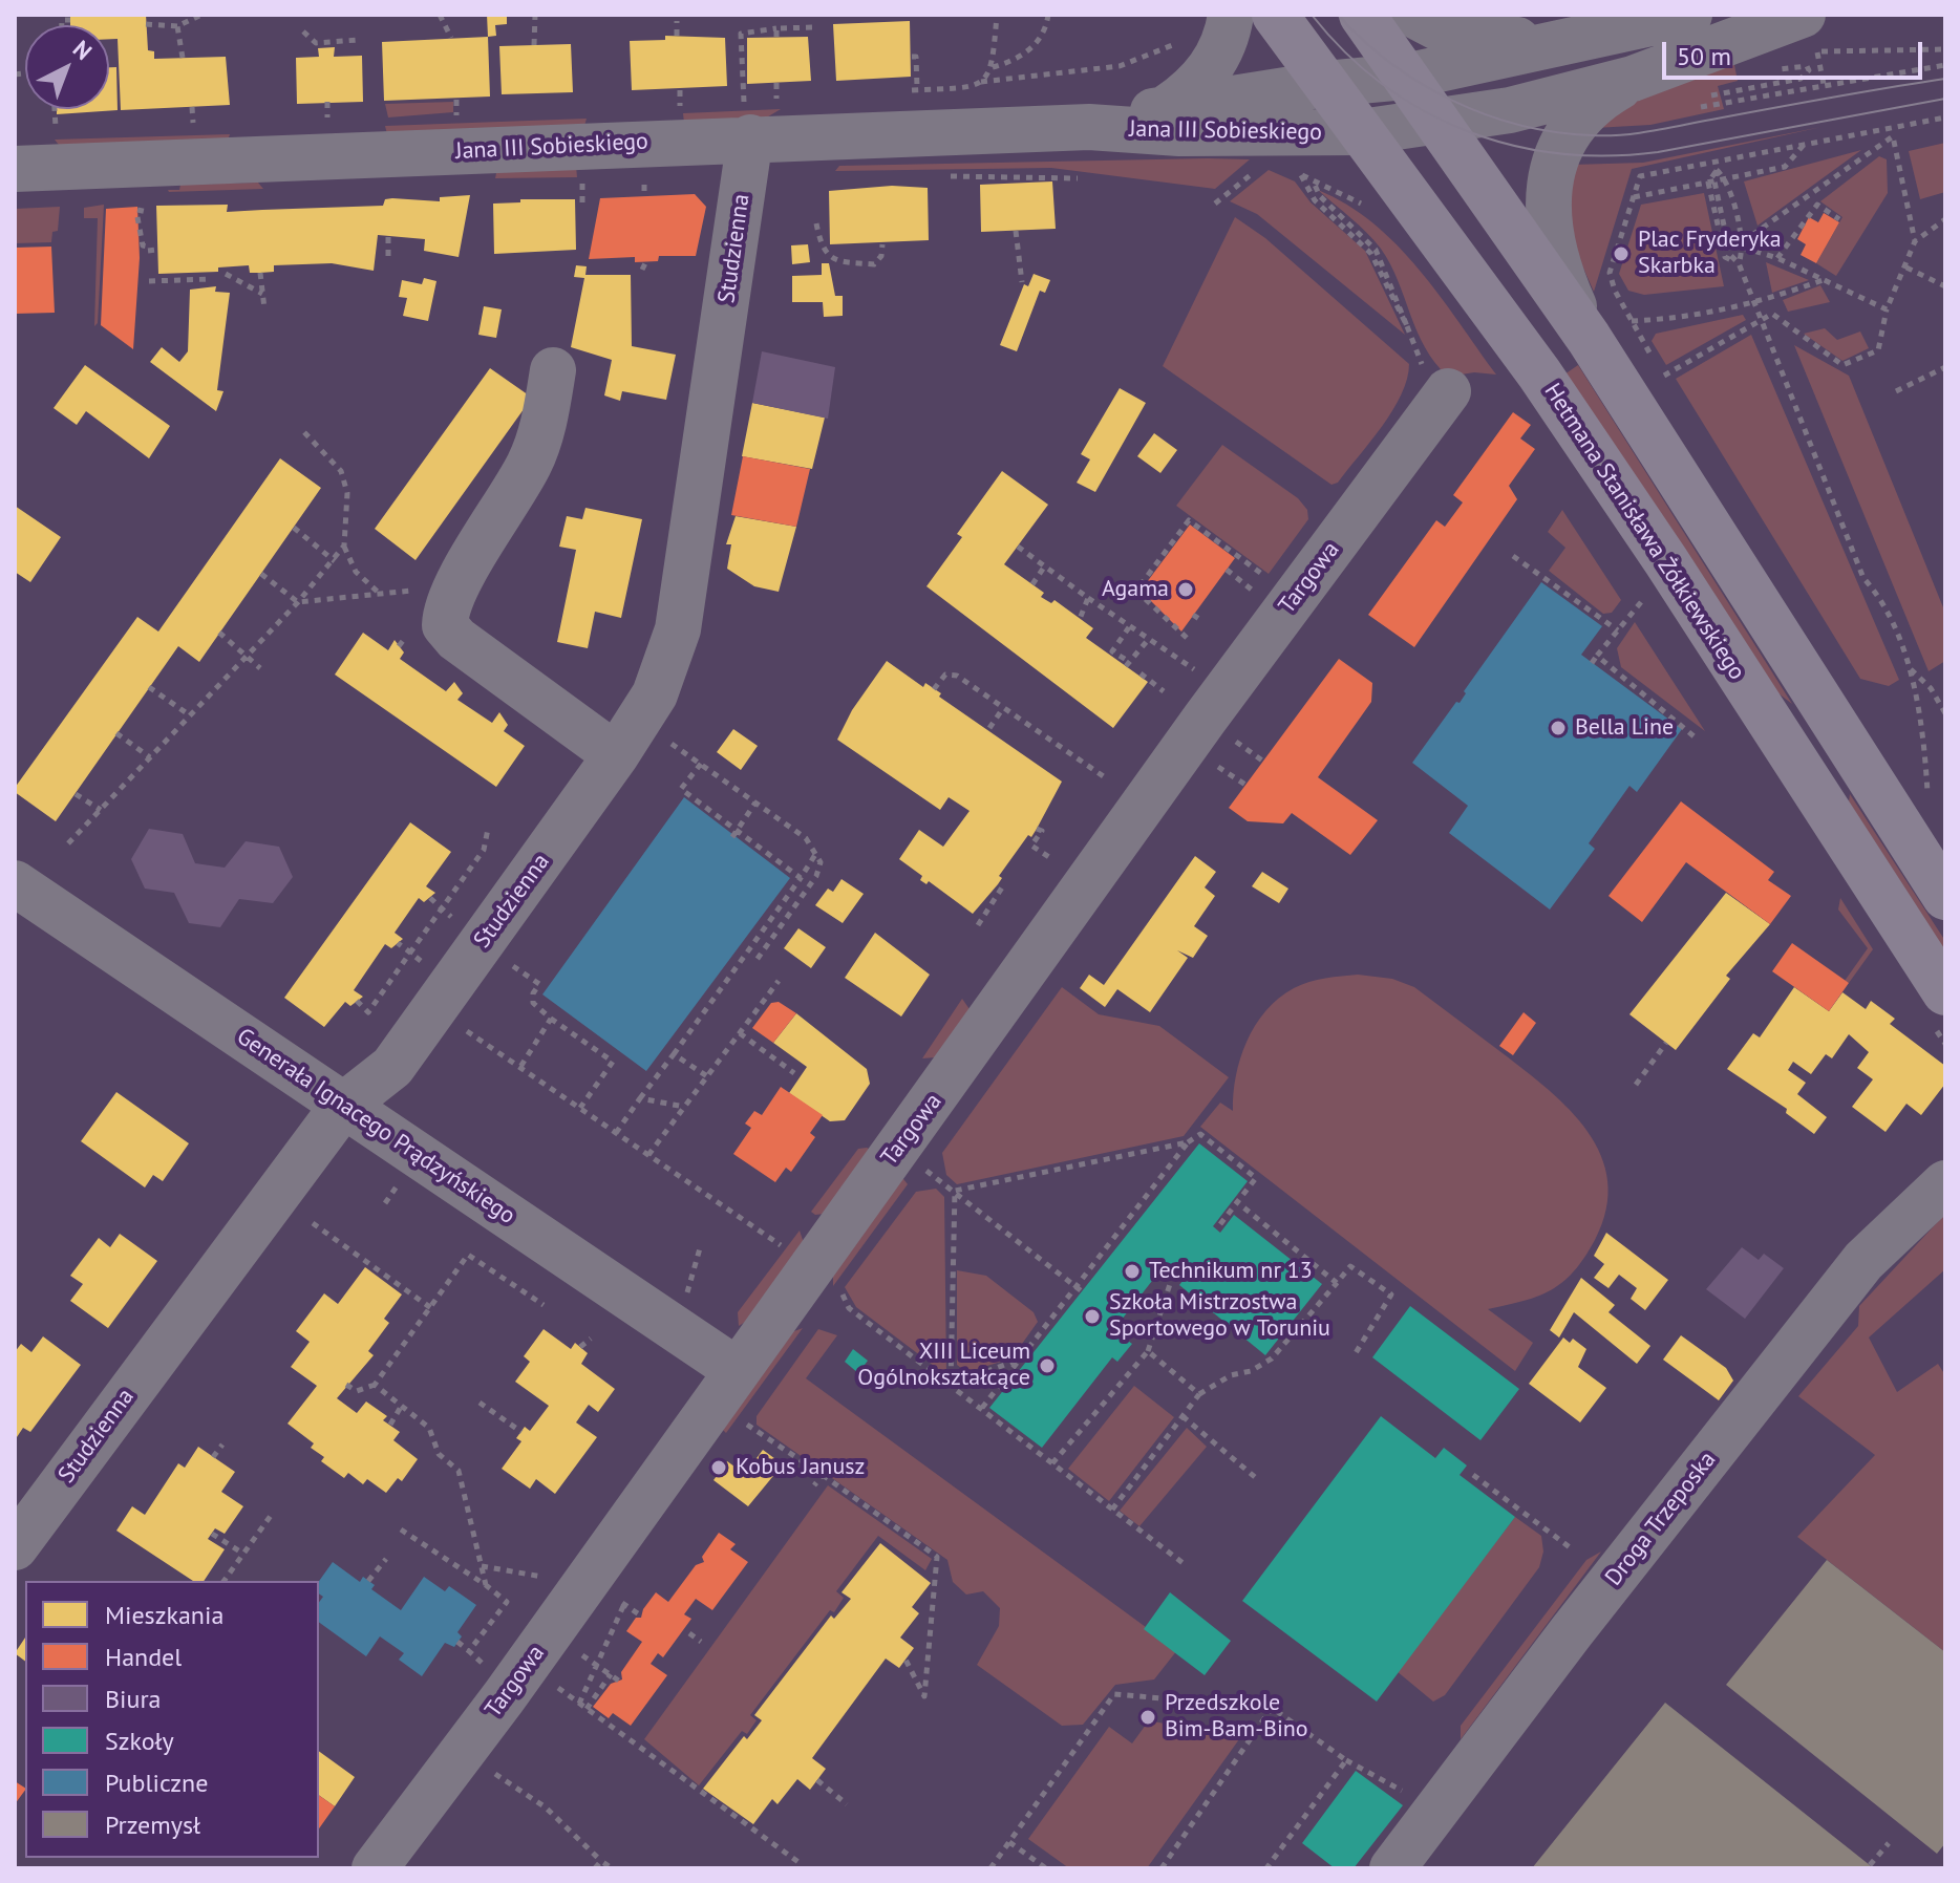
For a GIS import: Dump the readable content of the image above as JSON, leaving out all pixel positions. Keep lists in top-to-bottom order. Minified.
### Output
{"streets":{"main road":["Hetmana Stanisława Żółkiewskiego"],"street":["Jana III Sobieskiego","Studzienna","Targowa","Generała Ignacego Prądzyńskiego","Droga Trzeposka"]},"crossings":[["Jana III Sobieskiego","Studzienna"],["Jana III Sobieskiego","Hetmana Stanisława Żółkiewskiego"],["Studzienna","Generała Ignacego Prądzyńskiego"],["Targowa","Generała Ignacego Prądzyńskiego"]],"places":["Plac Fryderyka Skarbka","Agama","Bella Line","Technikum nr 13","Szkoła Mistrzostwa Sportowego w Toruniu","XIII Liceum Ogólnokształcące","Kobus Janusz","Przedszkole Bim-Bam-Bino"],"legend":["Mieszkania","Handel","Biura","Szkoły","Publiczne","Przemysł"],"scale_bar":"50 m","north":"top right"}
